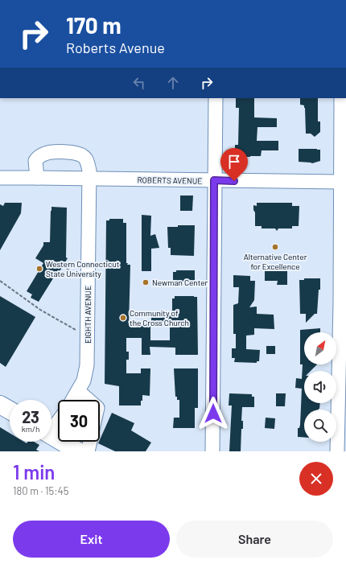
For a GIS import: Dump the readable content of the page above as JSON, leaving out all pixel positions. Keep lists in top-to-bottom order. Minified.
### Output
{"streets":{"street":["ROBERTS AVENUE","EIGHTH AVENUE"]},"crossings":[["ROBERTS AVENUE","EIGHTH AVENUE"]],"places":["Alternative Center for Excellence","Western Connecticut State University","Newman Center","Community of the Cross Church"],"north":"top right","page":{"turn":["170 m","Roberts Avenue"],"speed":"23 km/h","limit":"30","heading":["1 min","180 m · 15:45"],"buttons":["Exit","Share"]}}
